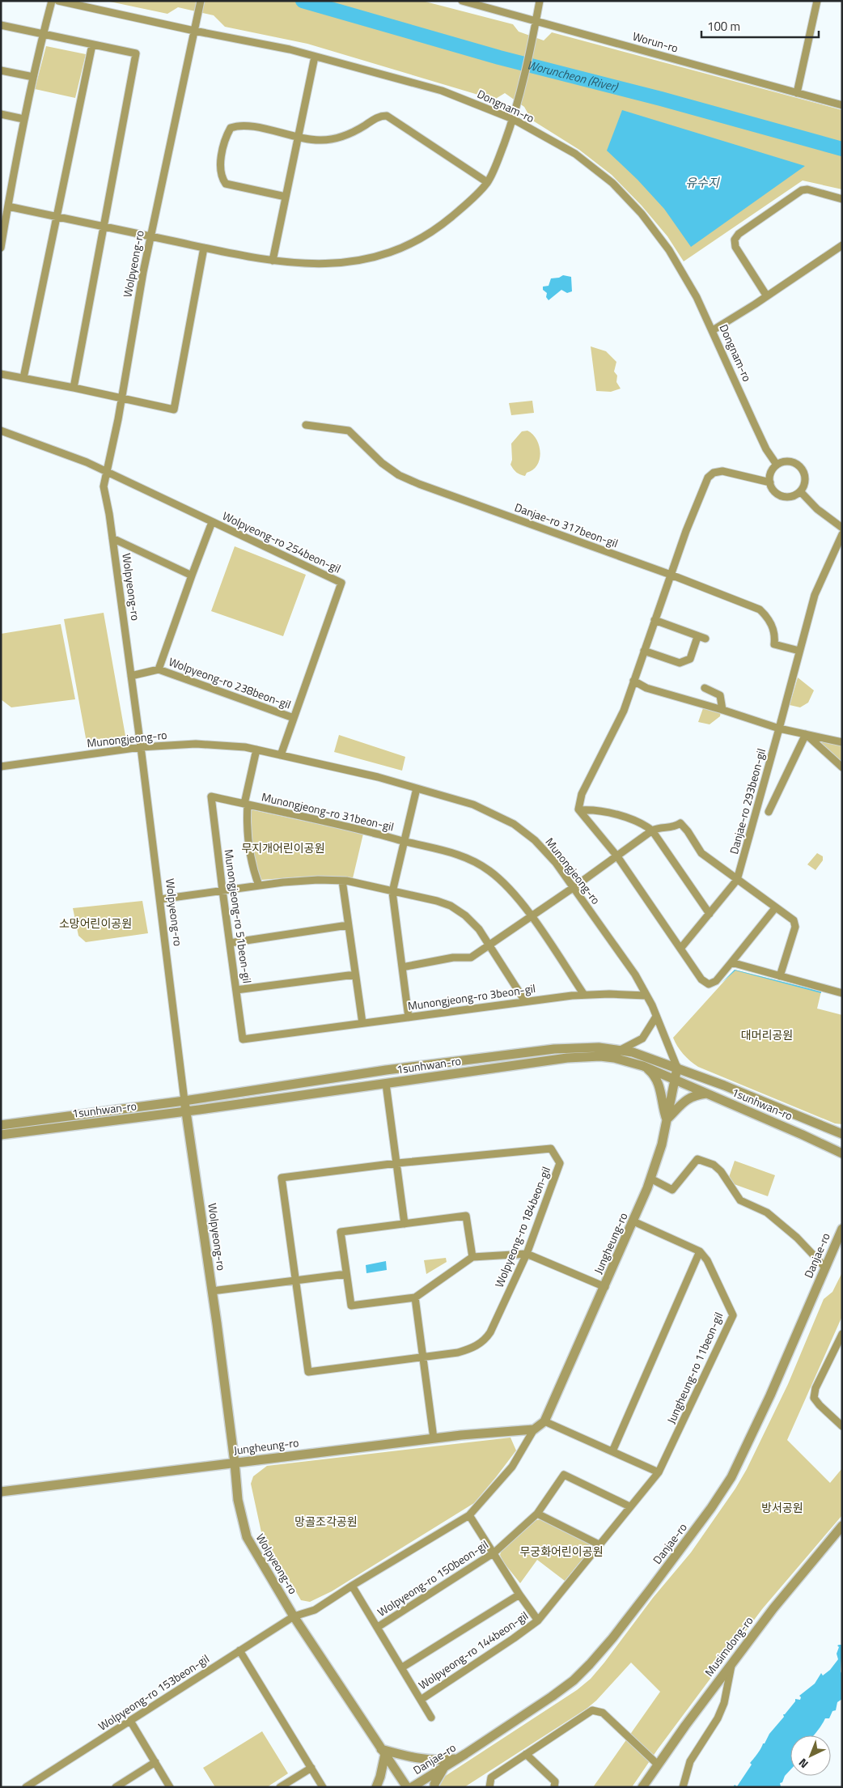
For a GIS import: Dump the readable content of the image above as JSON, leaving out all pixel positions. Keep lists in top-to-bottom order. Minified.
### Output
{"streets":{"street":["Worun-ro","Dongnam-ro","Wolpyeong-ro","Danjae-ro 317beon-gil","Wolpyeong-ro 254beon-gil","Wolpyeong-ro 238beon-gil","Munongjeong-ro","Danjae-ro 293beon-gil","Munongjeong-ro 31beon-gil","Munongjeong-ro 51beon-gil","Munongjeong-ro 3beon-gil","1sunhwan-ro","Wolpyeong-ro 184beon-gil","Jungheung-ro","Danjae-ro","Jungheung-ro 11beon-gil","Wolpyeong-ro 150beon-gil","Musimdong-ro","Wolpyeong-ro 144beon-gil","Wolpyeong-ro 153beon-gil"]},"crossings":[["Dongnam-ro","Wolpyeong-ro"],["Wolpyeong-ro","Wolpyeong-ro 254beon-gil"],["Wolpyeong-ro","Wolpyeong-ro 238beon-gil"],["Wolpyeong-ro","Munongjeong-ro"],["Wolpyeong-ro","1sunhwan-ro"],["Wolpyeong-ro","Jungheung-ro"],["Wolpyeong-ro","Wolpyeong-ro 153beon-gil"],["Danjae-ro 317beon-gil","Danjae-ro 293beon-gil"],["Wolpyeong-ro 254beon-gil","Wolpyeong-ro 238beon-gil"],["Munongjeong-ro","Munongjeong-ro 31beon-gil"],["Munongjeong-ro","Munongjeong-ro 3beon-gil"],["Munongjeong-ro","1sunhwan-ro"],["Munongjeong-ro","Jungheung-ro"],["Munongjeong-ro 31beon-gil","Munongjeong-ro 51beon-gil"],["Munongjeong-ro 31beon-gil","Munongjeong-ro 3beon-gil"],["Munongjeong-ro 51beon-gil","Munongjeong-ro 3beon-gil"],["1sunhwan-ro","Jungheung-ro"],["Jungheung-ro","Wolpyeong-ro 153beon-gil"],["Jungheung-ro 11beon-gil","Wolpyeong-ro 144beon-gil"],["Wolpyeong-ro 150beon-gil","Wolpyeong-ro 144beon-gil"]],"water":["Woruncheon (River)","유수지"],"parks":["무지개어린이공원","소망어린이공원","대머리공원","방서공원","망골조각공원","무궁화어린이공원"],"scale_bar":"100 m","north":"bottom left"}
